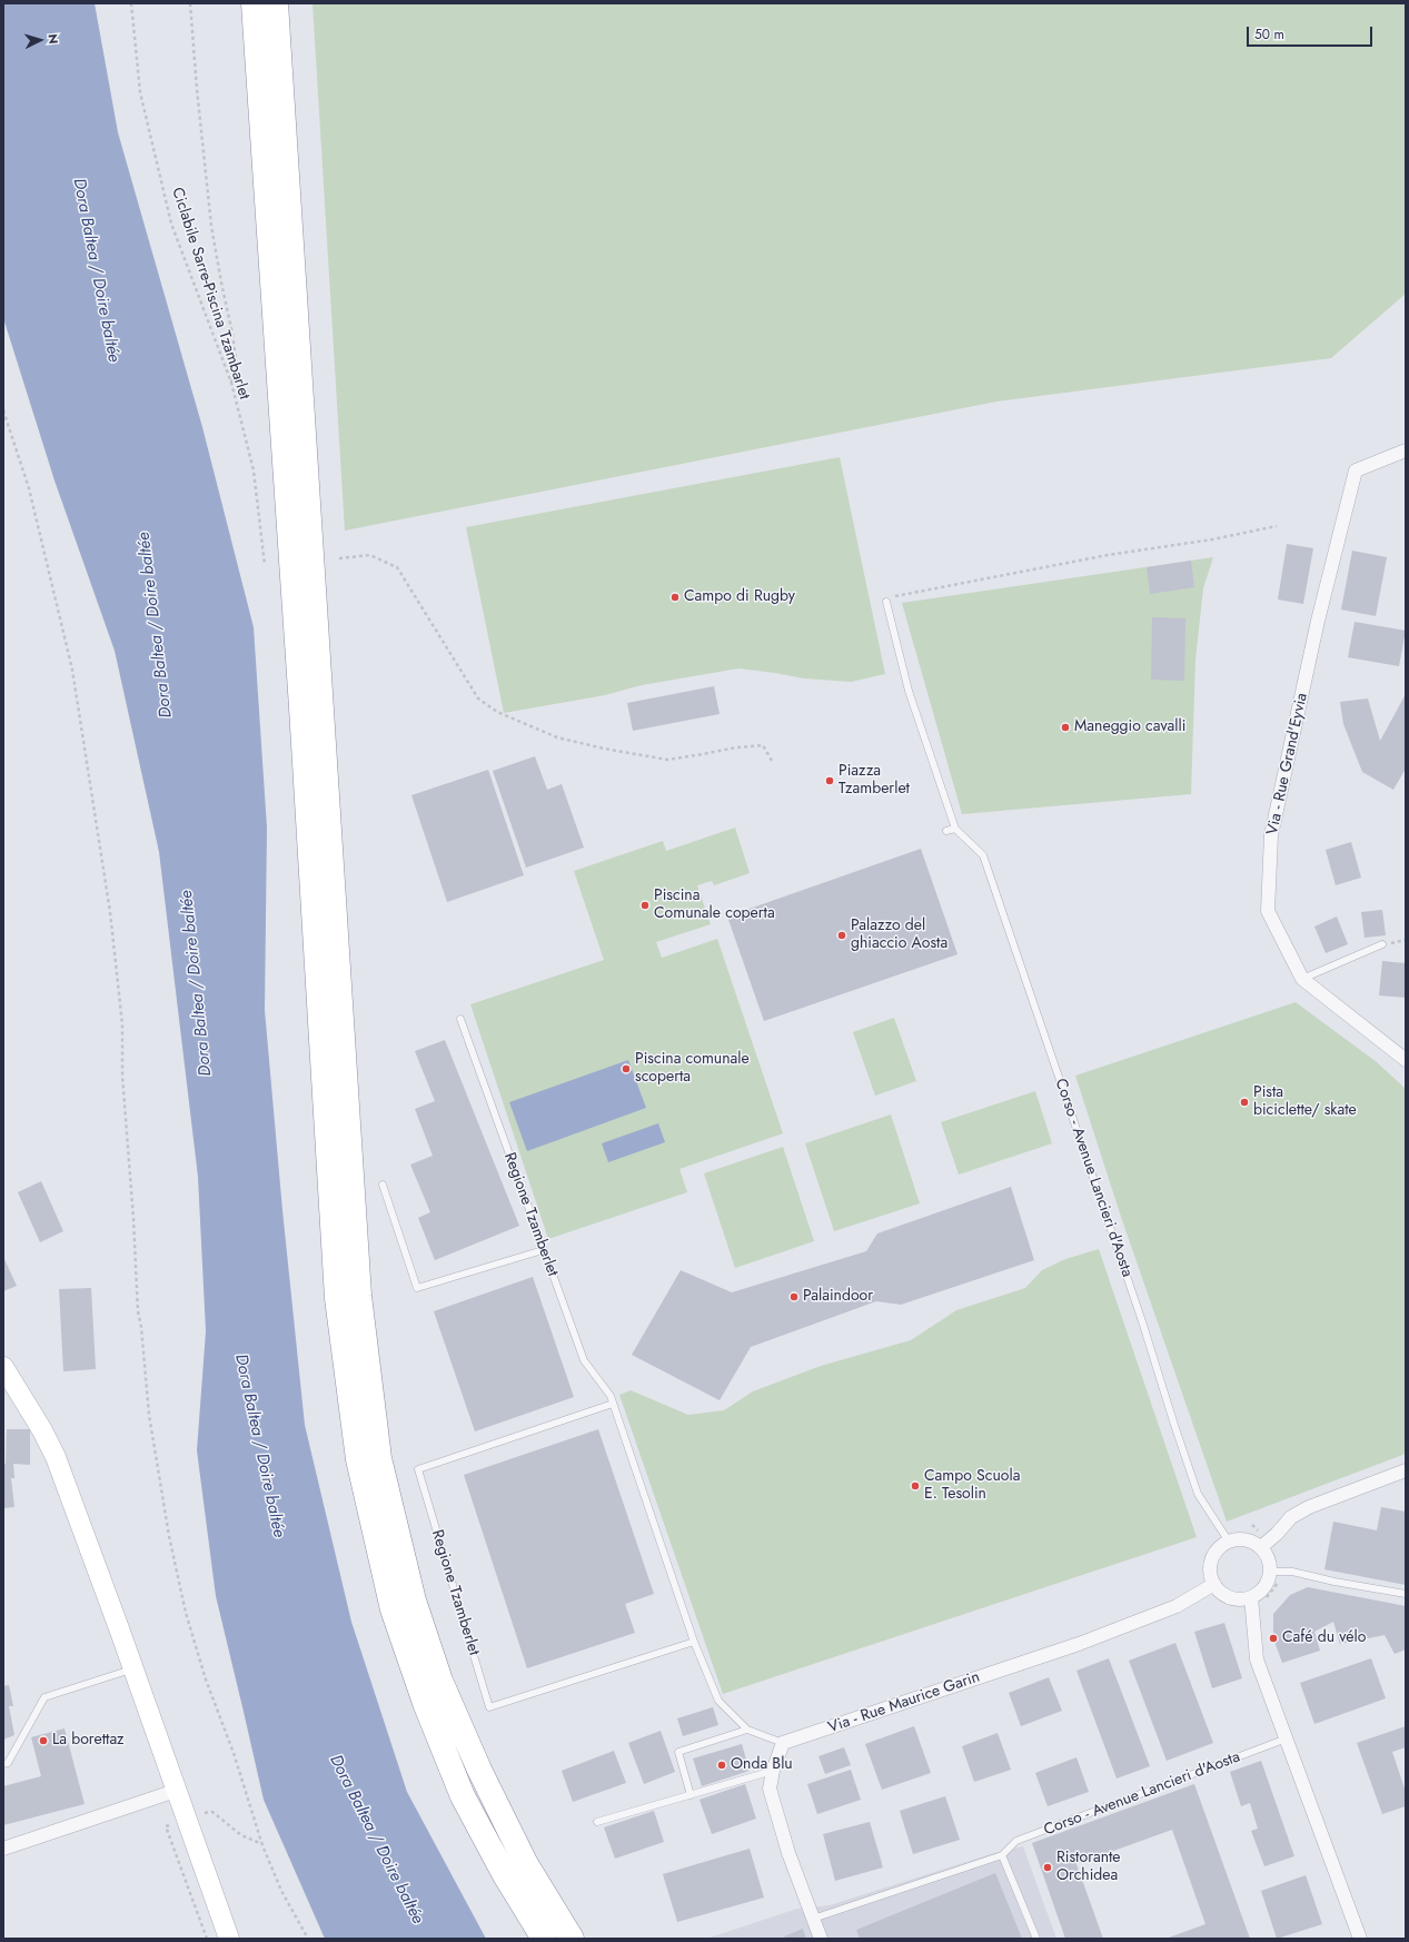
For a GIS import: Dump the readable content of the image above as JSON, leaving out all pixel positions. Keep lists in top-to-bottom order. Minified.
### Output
{"streets":{"street":["Via - Rue Grand'Eyvia","Via - Rue Maurice Garin"],"lane":["Corso - Avenue Lancieri d'Aosta","Regione Tzamberlet"],"path":["Ciclabile Sarre-Piscina Tzambarlet"]},"crossings":[["Corso - Avenue Lancieri d'Aosta","Via - Rue Maurice Garin"],["Regione Tzamberlet","Via - Rue Maurice Garin"]],"water":["Dora Baltea / Doire baltée"],"places":["Campo di Rugby","Maneggio cavalli","Piazza Tzamberlet","Piscina Comunale coperta","Palazzo del ghiaccio Aosta","Piscina comunale scoperta","Pista biciclette/ skate","Palaindoor","Campo Scuola E. Tesolin","Café du vélo","La borettaz","Onda Blu","Ristorante Orchidea"],"scale_bar":"50 m","north":"right"}
